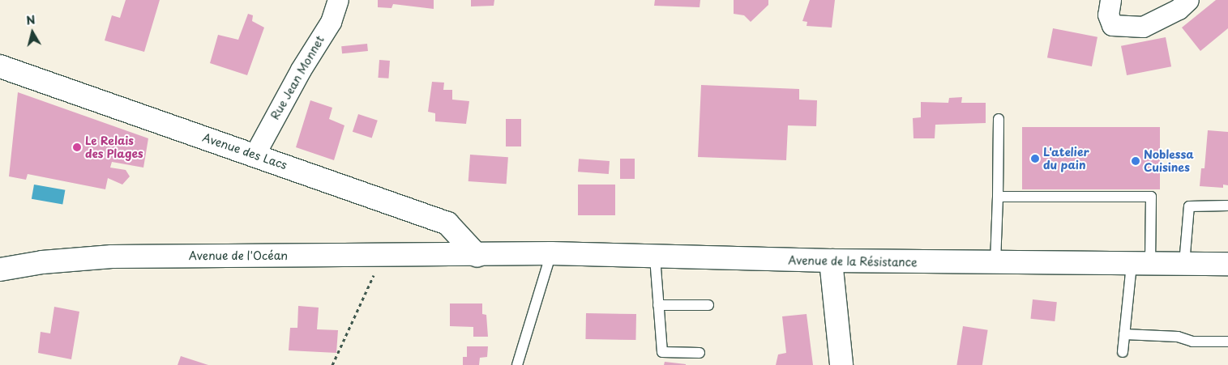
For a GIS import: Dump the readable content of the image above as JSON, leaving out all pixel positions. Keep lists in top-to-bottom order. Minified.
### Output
{"streets":{"main road":["Avenue des Lacs","Avenue de l'Océan","Avenue de la Résistance"],"street":["Rue Jean Monnet"]},"crossings":[["Rue Jean Monnet","Avenue des Lacs"],["Avenue des Lacs","Avenue de l'Océan"],["Avenue des Lacs","Avenue de la Résistance"],["Avenue de l'Océan","Avenue de la Résistance"]],"places":["Le Relais des Plages","L'atelier du pain","Noblessa Cuisines"],"north":"top"}
